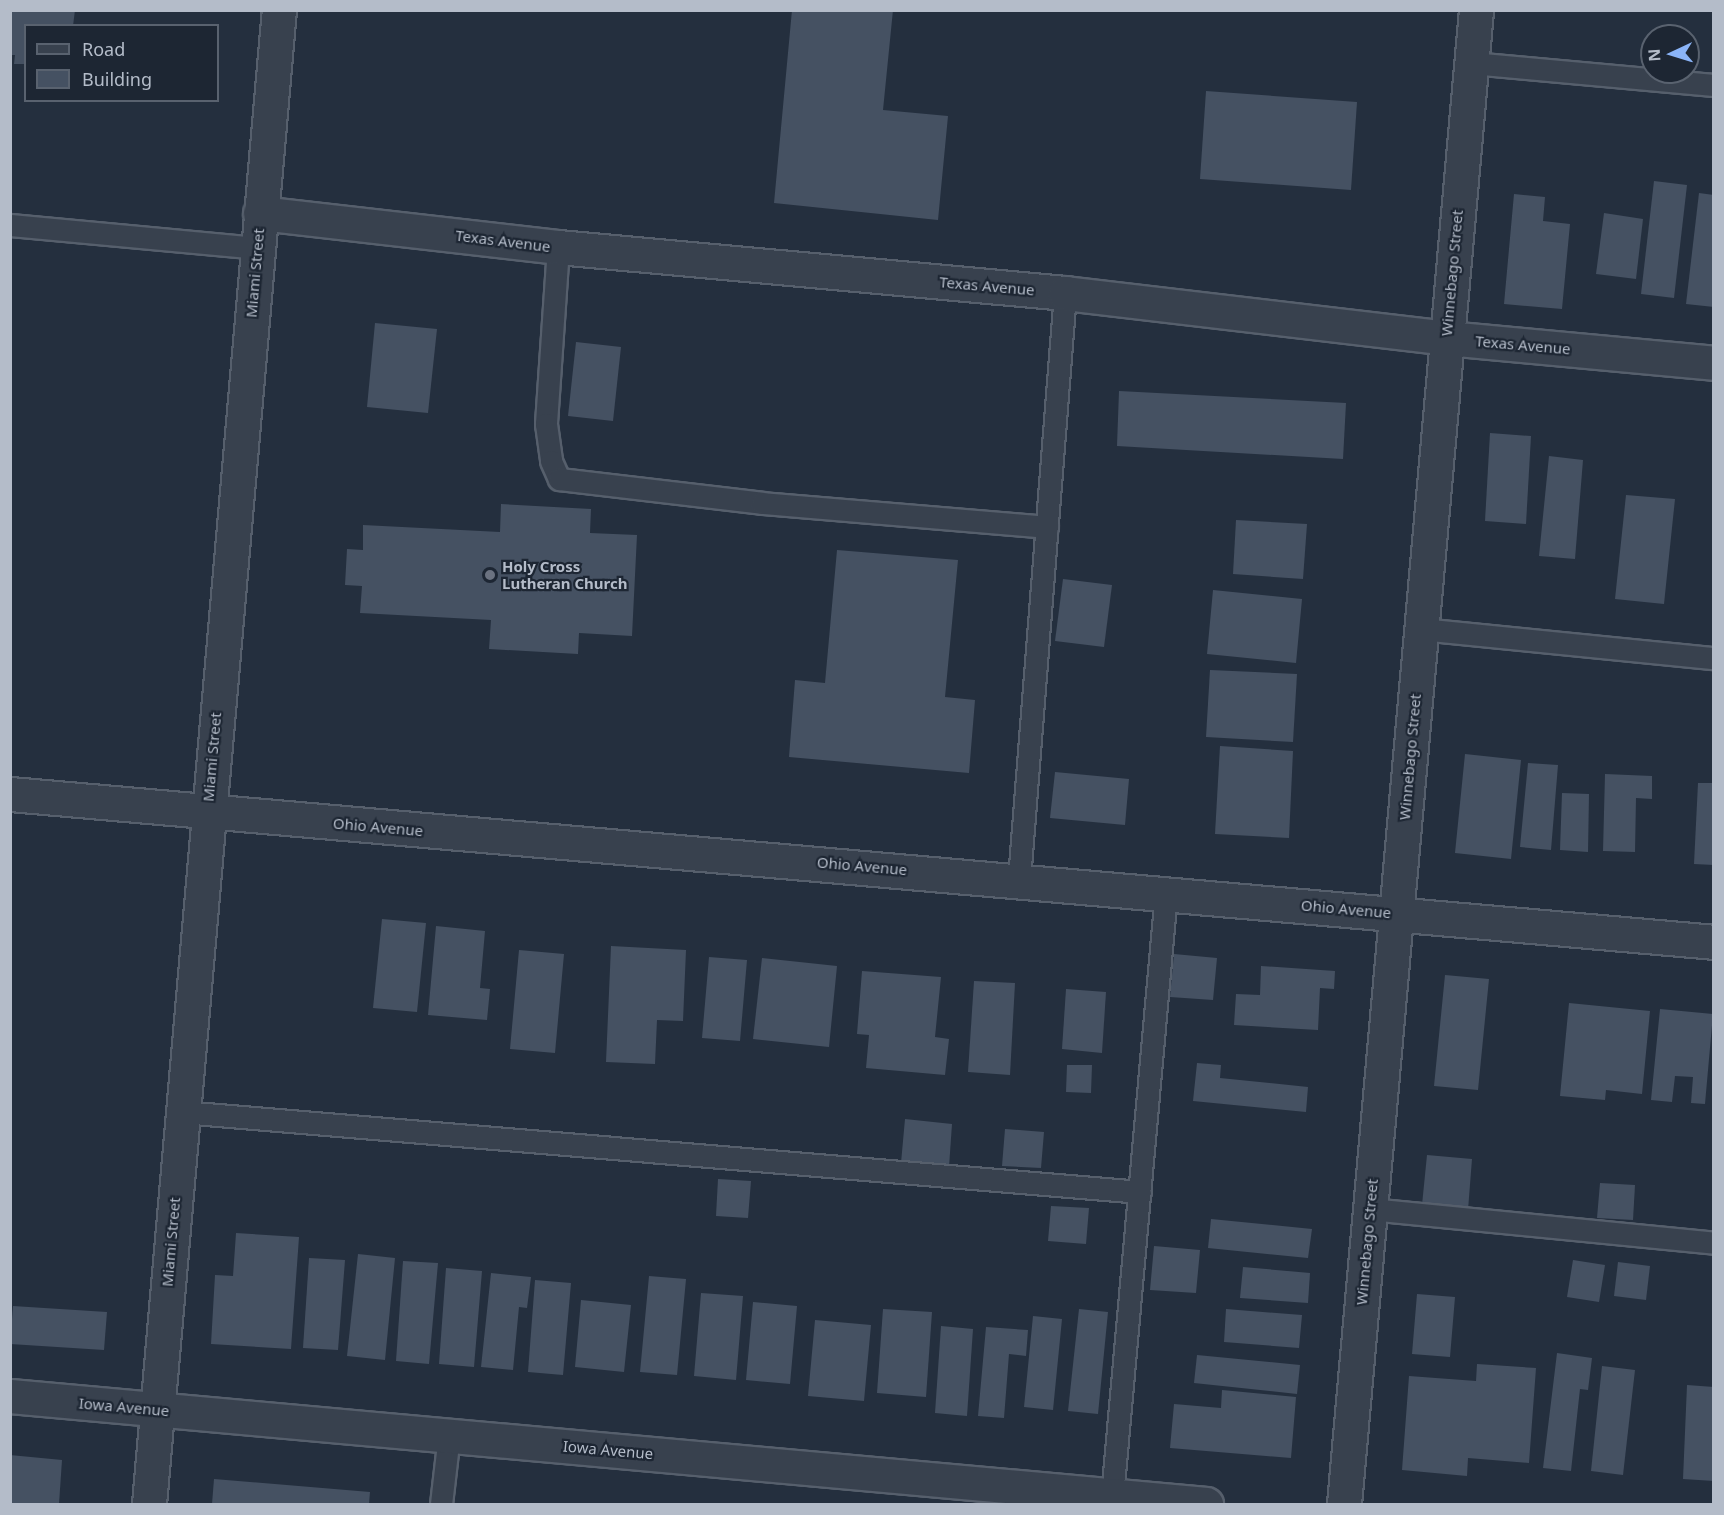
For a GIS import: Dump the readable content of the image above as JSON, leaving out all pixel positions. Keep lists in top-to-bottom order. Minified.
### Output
{"streets":{"street":["Texas Avenue","Miami Street","Winnebago Street","Ohio Avenue","Iowa Avenue"]},"crossings":[["Texas Avenue","Miami Street"],["Texas Avenue","Winnebago Street"],["Miami Street","Ohio Avenue"],["Miami Street","Iowa Avenue"],["Winnebago Street","Ohio Avenue"]],"places":["Holy Cross Lutheran Church"],"legend":["Road","Building"],"north":"left"}
